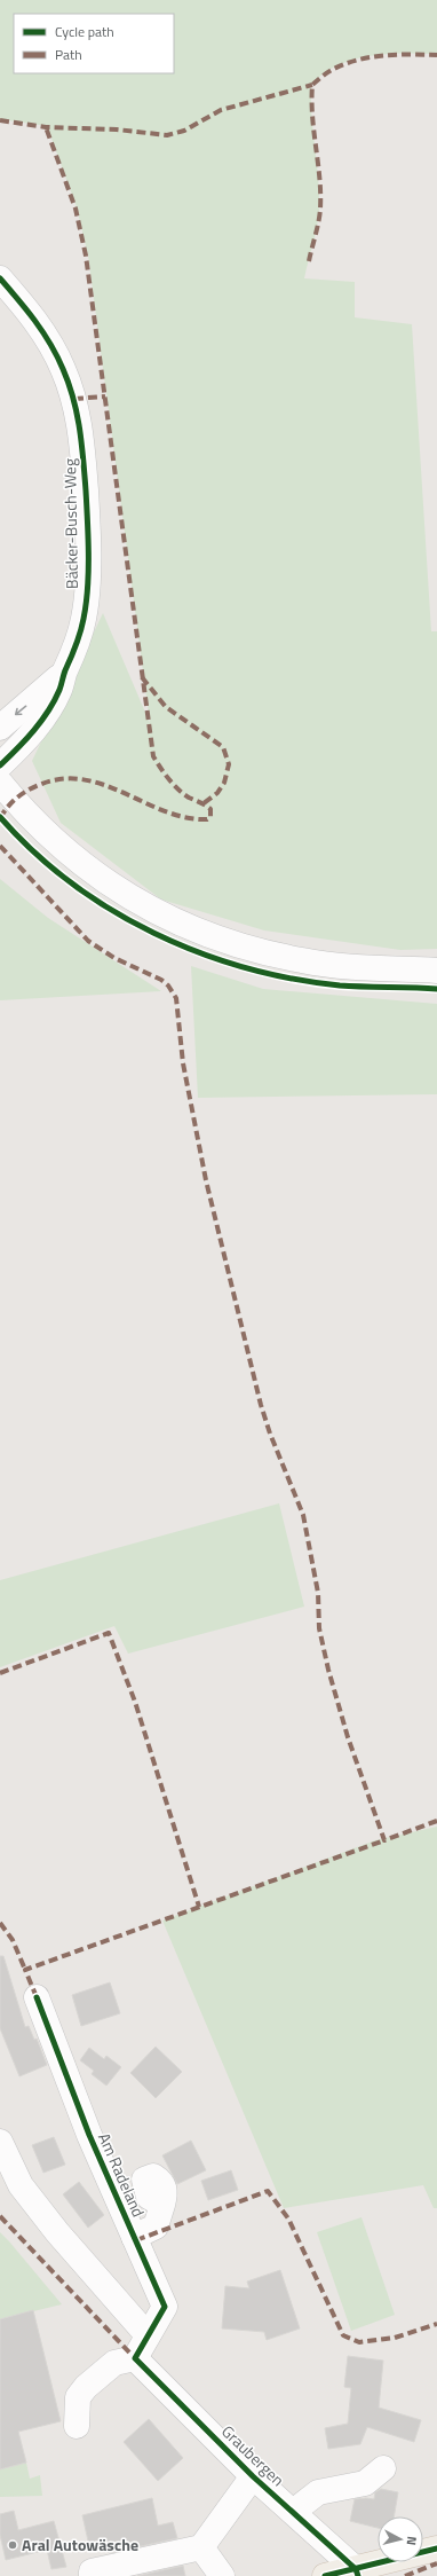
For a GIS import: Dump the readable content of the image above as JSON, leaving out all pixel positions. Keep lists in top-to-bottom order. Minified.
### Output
{"streets":{"street":["Bäcker-Busch-Weg","Am Radeland","Graubergen"]},"crossings":[["Am Radeland","Graubergen"]],"places":["Aral Autowäsche"],"legend":["Cycle path","Path"],"north":"right"}
